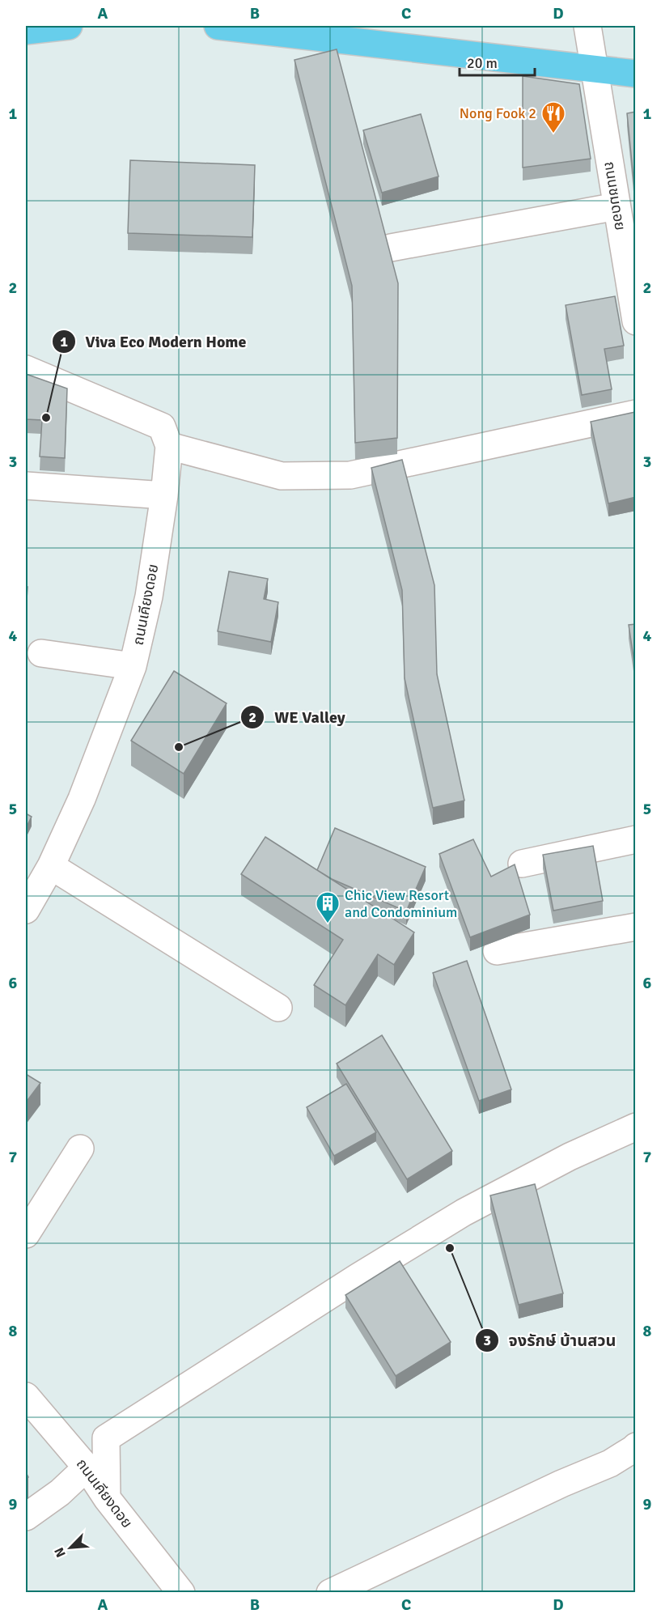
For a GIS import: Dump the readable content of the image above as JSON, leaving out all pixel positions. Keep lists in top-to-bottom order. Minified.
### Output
{"streets":{"street":["ถนนชมดอย","ถนนเคียงดอย"]},"places":{"restaurant":["Nong Fook 2"],"other":["Viva Eco Modern Home","WE Valley","จงรักษ์ บ้านสวน"],"building":["Chic View Resort and Condominium"]},"scale_bar":"20 m","north":"bottom left","grid":{"columns":["A","B","C","D"],"rows":["1","2","3","4","5","6","7","8","9"]}}
